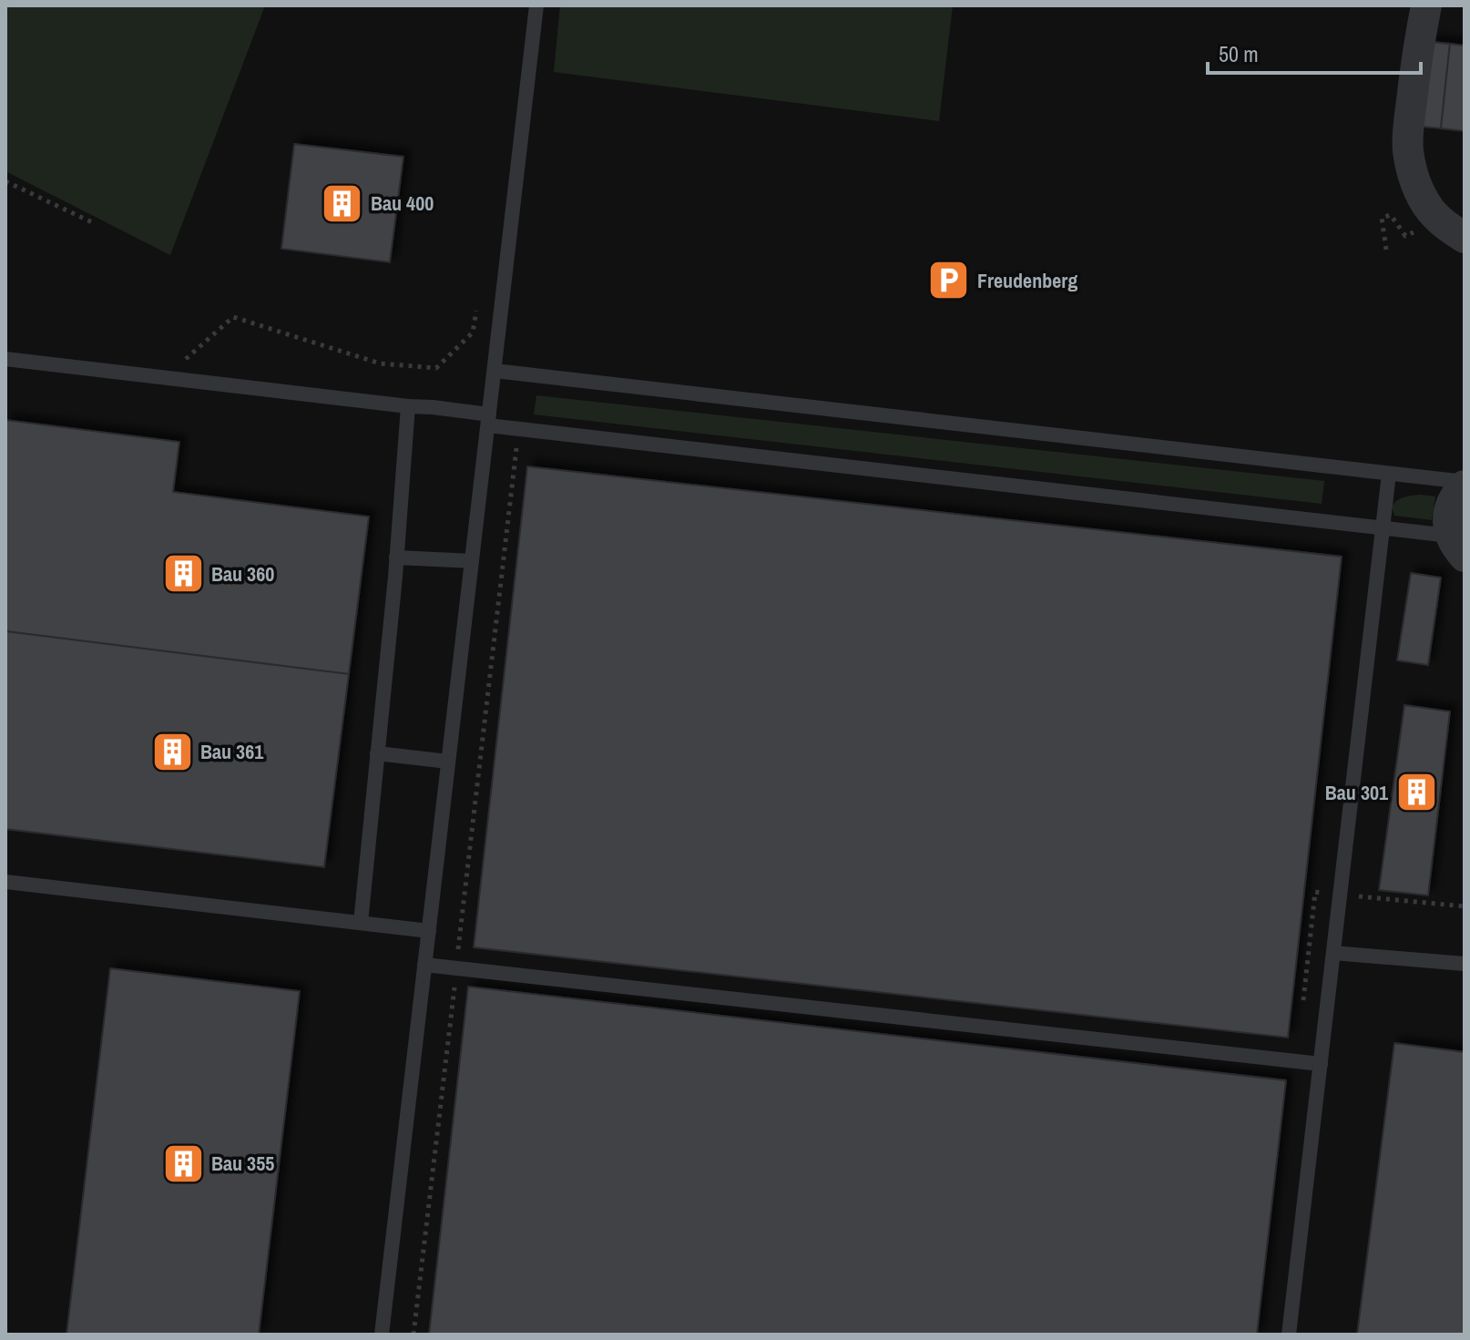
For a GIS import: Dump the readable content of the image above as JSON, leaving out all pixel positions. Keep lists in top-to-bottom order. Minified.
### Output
{"places":{"building":["Bau 400","Bau 360","Bau 361","Bau 301","Bau 355"],"parking":["Freudenberg"]},"scale_bar":"50 m"}
